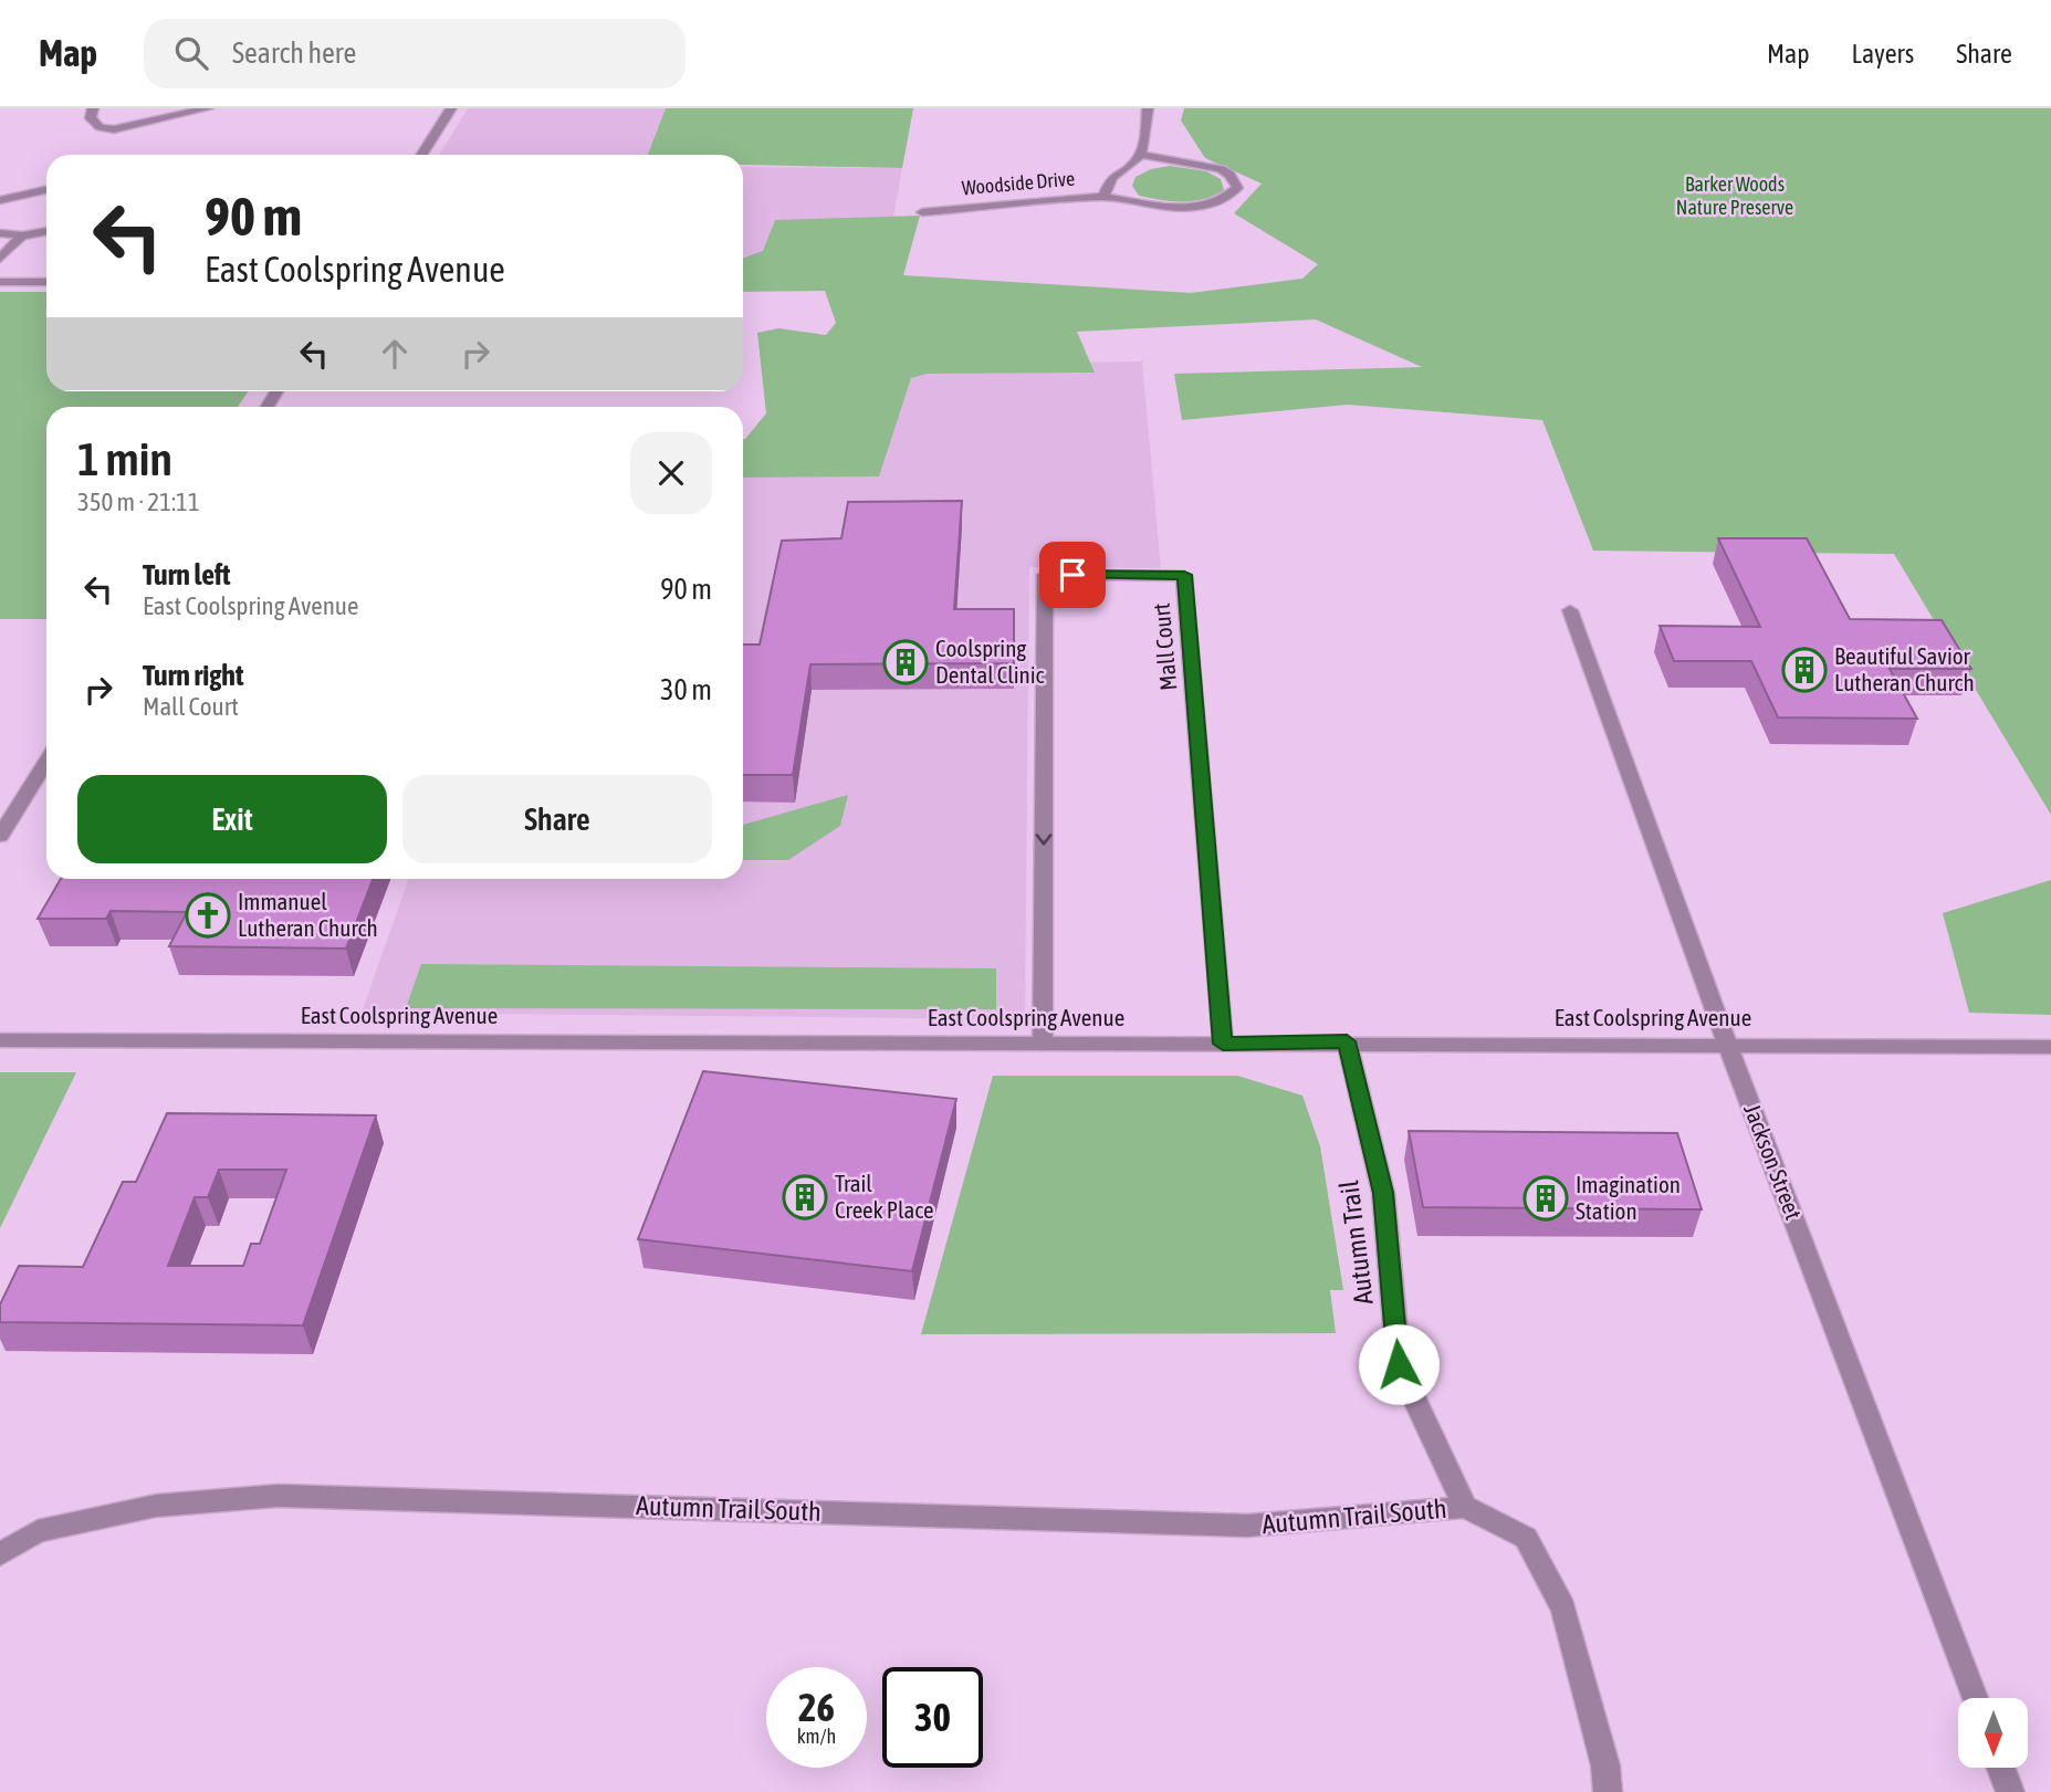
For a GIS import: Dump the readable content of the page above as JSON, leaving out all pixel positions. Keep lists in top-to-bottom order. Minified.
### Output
{"streets":{"street":["Woodside Drive","Mall Court","East Coolspring Avenue","Jackson Street","Autumn Trail","Autumn Trail South"]},"crossings":[["Mall Court","East Coolspring Avenue"],["East Coolspring Avenue","Jackson Street"],["East Coolspring Avenue","Autumn Trail"],["Autumn Trail","Autumn Trail South"]],"parks":["Barker Woods Nature Preserve"],"places":{"building":["Coolspring Dental Clinic","Beautiful Savior Lutheran Church","Trail Creek Place","Imagination Station"],"church":["Immanuel Lutheran Church"]},"north":"bottom","page":{"header":"Map","search":"Search here","nav":["Map","Layers","Share"],"turn":["90 m","East Coolspring Avenue"],"heading":["1 min","350 m · 21:11"],"list":[{"name":"Turn left","note":"East Coolspring Avenue","value":"90 m"},{"name":"Turn right","note":"Mall Court","value":"30 m"}],"buttons":["Exit","Share"],"speed":"26 km/h","limit":"30"}}
